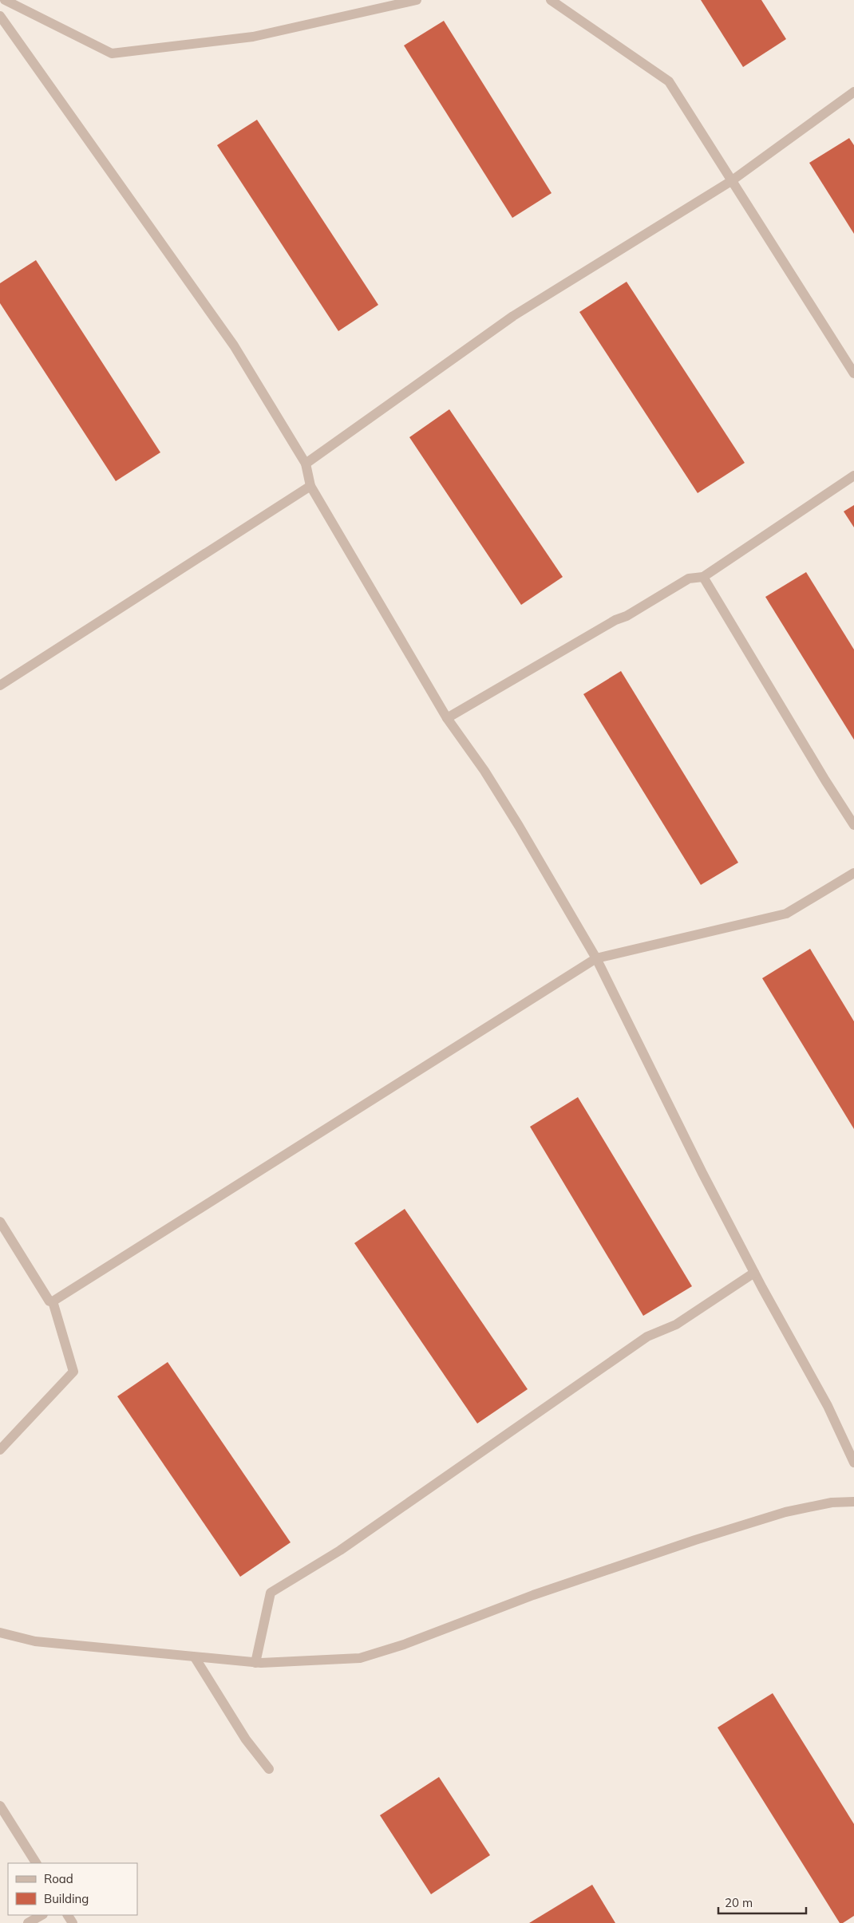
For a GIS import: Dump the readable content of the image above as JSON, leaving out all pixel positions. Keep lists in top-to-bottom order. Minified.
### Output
{"legend":["Road","Building"],"scale_bar":"20 m"}
